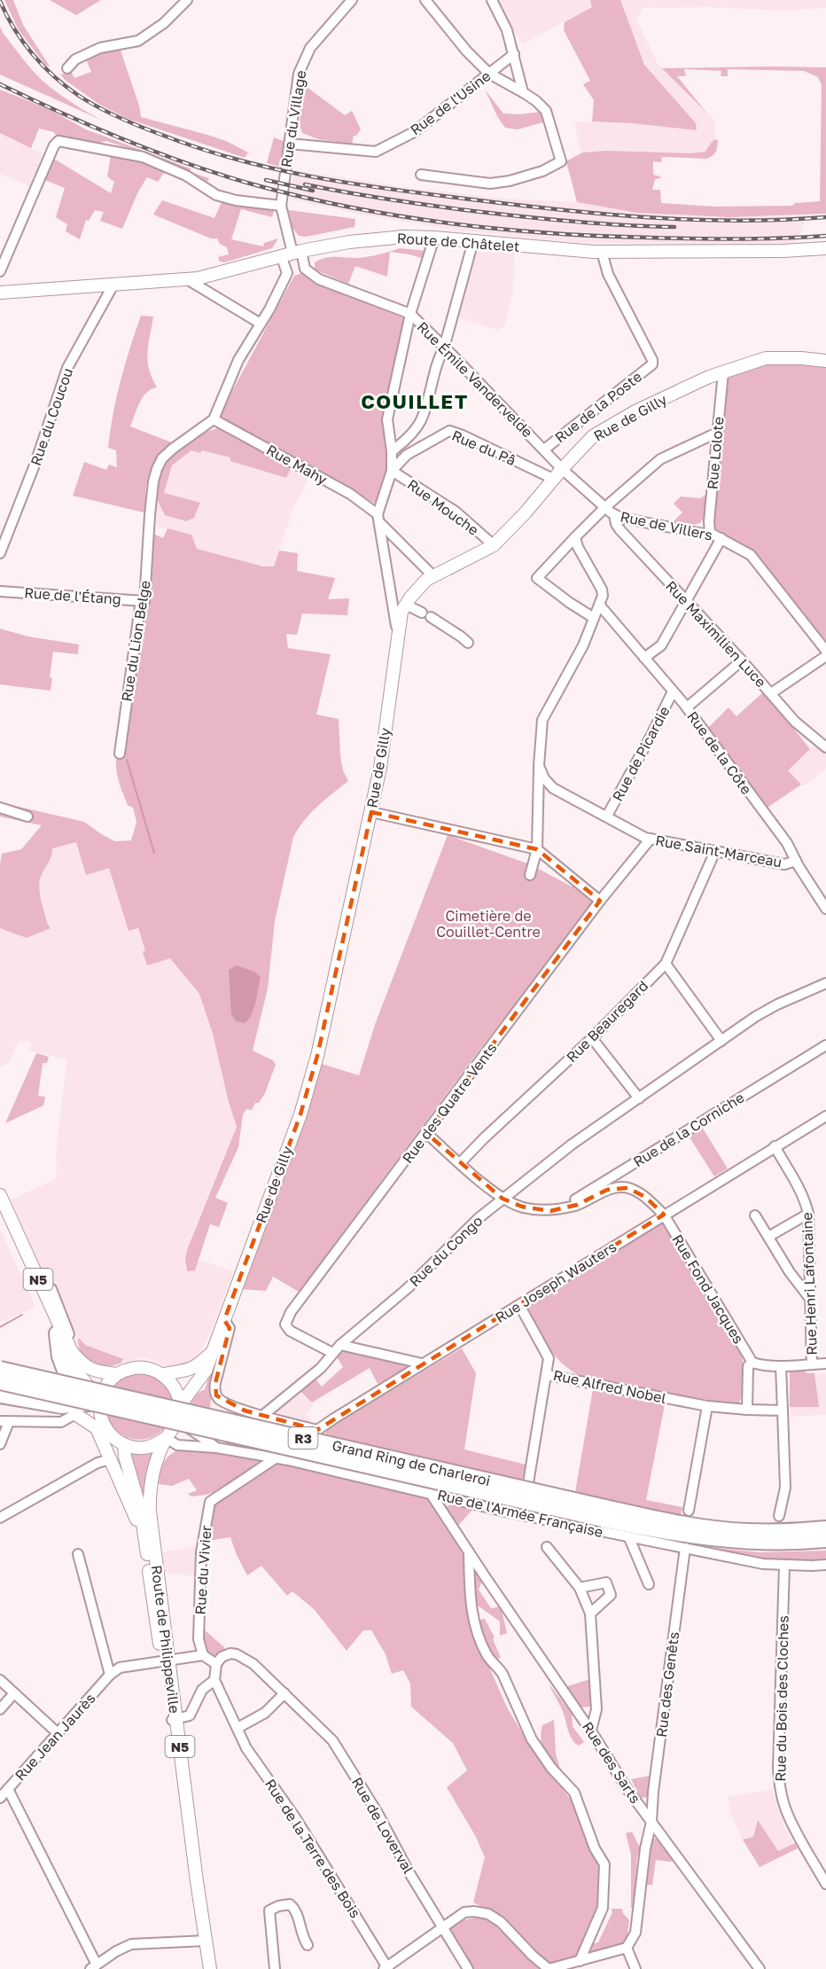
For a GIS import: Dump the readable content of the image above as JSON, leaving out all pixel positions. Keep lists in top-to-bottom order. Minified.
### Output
{"streets":{"highway":["R3","Grand Ring de Charleroi"],"main road":["Route de Châtelet","Rue de Gilly","N5","Route de Philippeville"],"street":["Rue de l'Usine","Rue du Village","Rue Émile Vandervelde","Rue de la Poste","Rue du Coucou","Rue du Pâ","Rue Lolote","Rue Mahy","Rue Mouche","Rue de Villers","Rue de l'Étang","Rue Maximilien Luce","Rue du Lion Belge","Rue de la Côte","Rue de Picardie","Rue Saint-Marceau","Rue Beauregard","Rue des Quatre Vents","Rue de la Corniche","Rue du Congo","Rue Joseph Wauters","Rue Henri Lafontaine","Rue Fond Jacques","Rue Alfred Nobel","Rue de l'Armée Française","Rue du Vivier","Rue des Genêts","Rue du Bois des Cloches","Rue Jean Jaurès","Rue des Sarts","Rue de Loverval","Rue de la Terre des Bois"]},"crossings":[["Rue de l'Usine","Rue du Village"],["Rue du Village","Route de Châtelet"],["Route de Châtelet","Rue de la Poste"],["Route de Châtelet","Rue du Coucou"],["Rue Émile Vandervelde","Rue de la Poste"],["Rue Émile Vandervelde","Rue de Villers"],["Rue de la Poste","Rue de Villers"],["Rue de Gilly","Rue du Pâ"],["Rue de Gilly","Rue Lolote"],["Rue de Gilly","Rue Mahy"],["Rue de Gilly","Rue Mouche"],["Rue de Gilly","Rue de Villers"],["Rue de Gilly","N5"],["Rue de Gilly","Rue de l'Armée Française"],["Rue de Gilly","Route de Philippeville"],["Rue du Pâ","Rue Mouche"],["Rue Lolote","Rue de Villers"],["Rue Mahy","Rue du Lion Belge"],["Rue de Villers","Rue Maximilien Luce"],["Rue de l'Étang","Rue du Lion Belge"],["Rue de la Côte","Rue de Picardie"],["Rue de la Côte","Rue Saint-Marceau"],["Rue de Picardie","Rue Saint-Marceau"],["Rue Saint-Marceau","Rue Beauregard"],["Rue Saint-Marceau","Rue des Quatre Vents"],["Rue des Quatre Vents","Rue du Congo"],["Rue de la Corniche","Rue Fond Jacques"],["N5","Rue de l'Armée Française"],["N5","Route de Philippeville"],["Rue Joseph Wauters","Rue Henri Lafontaine"],["Rue Joseph Wauters","Rue Fond Jacques"],["Rue Joseph Wauters","Rue Alfred Nobel"],["Rue de l'Armée Française","Rue du Vivier"],["Rue de l'Armée Française","Route de Philippeville"],["Rue de l'Armée Française","Rue des Genêts"],["Rue de l'Armée Française","Rue du Bois des Cloches"],["Rue de l'Armée Française","Rue des Sarts"],["Route de Philippeville","Rue Jean Jaurès"],["Rue des Genêts","Rue des Sarts"]],"districts":["COUILLET"],"parks":["Cimetière de Couillet-Centre"]}
